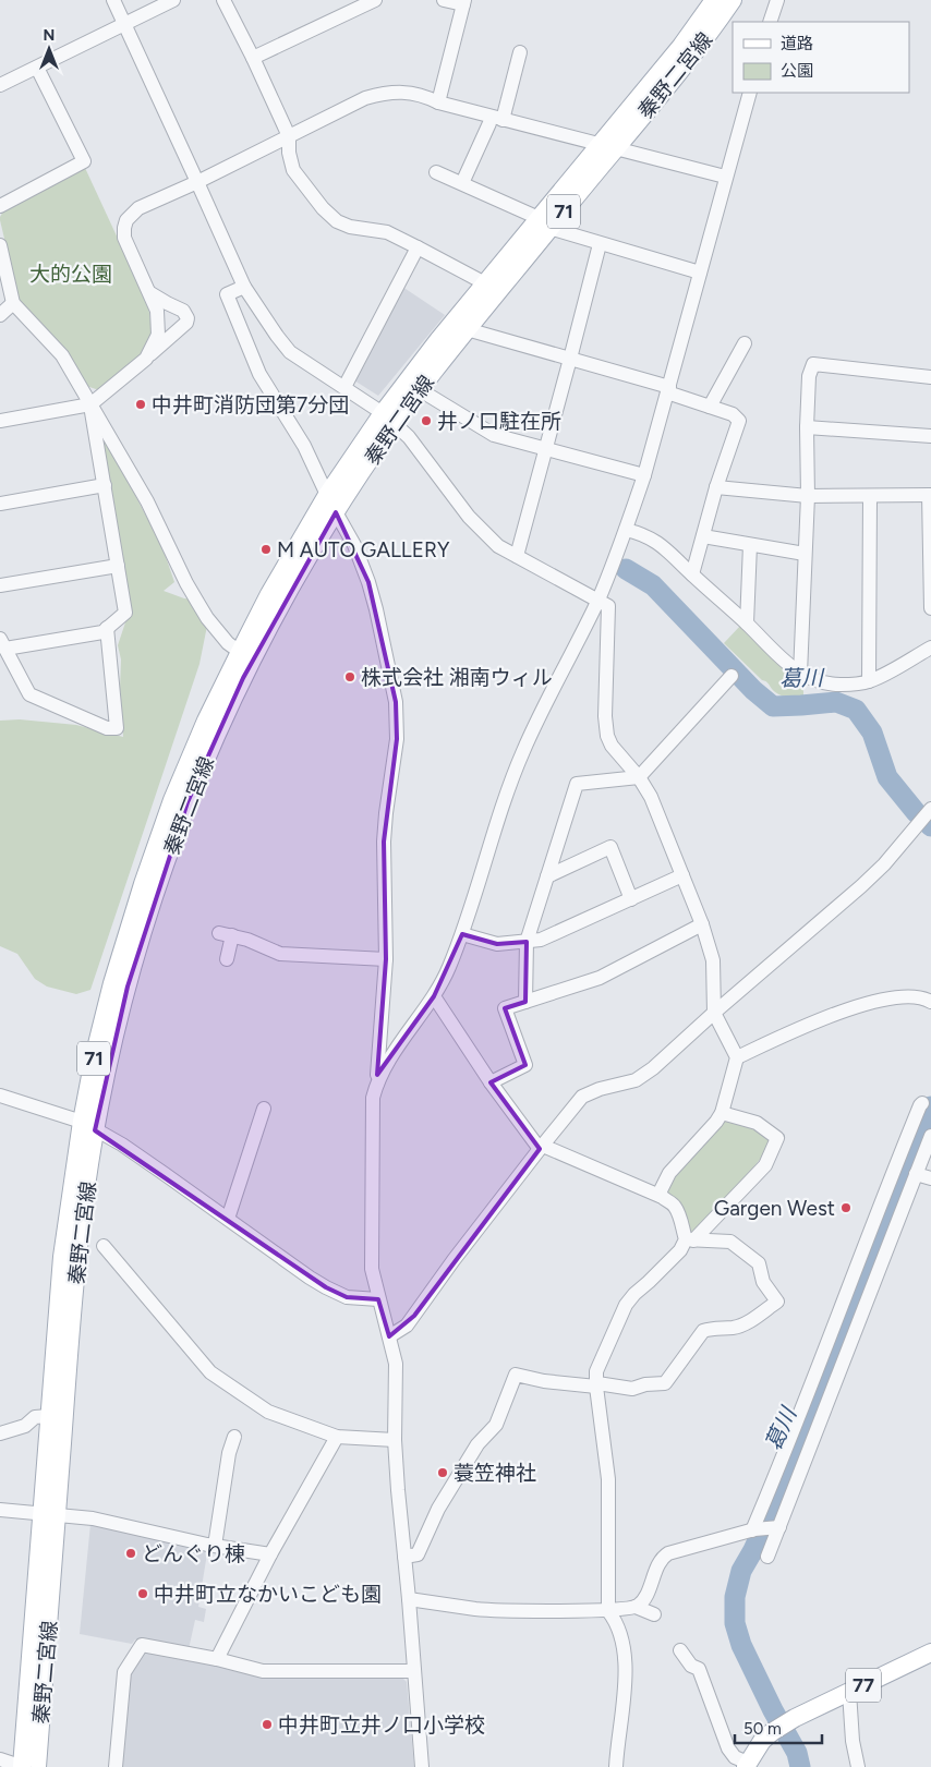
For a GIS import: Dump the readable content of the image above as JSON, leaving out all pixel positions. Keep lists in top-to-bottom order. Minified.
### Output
{"streets":{"main road":["秦野二宮線","71","77"]},"water":["葛川"],"parks":["大的公園"],"places":["中井町消防団第7分団","井ノ口駐在所","M AUTO GALLERY","株式会社 湘南ウィル","Gargen West","蓑笠神社","どんぐり棟","中井町立なかいこども園","中井町立井ノ口小学校"],"legend":["道路","公園"],"scale_bar":"50 m","north":"top"}
